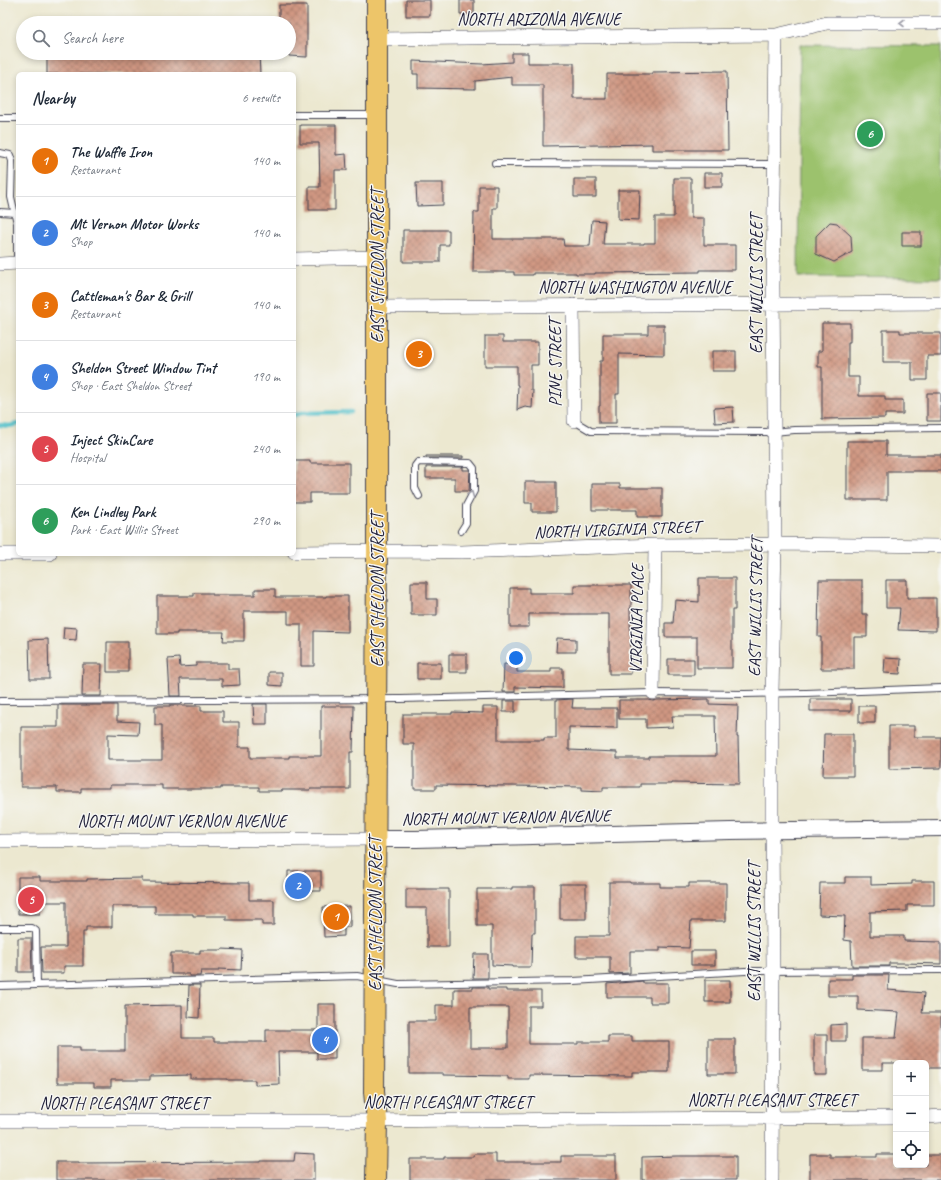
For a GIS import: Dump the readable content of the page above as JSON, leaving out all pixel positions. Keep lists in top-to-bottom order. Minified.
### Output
{"streets":{"main road":["EAST SHELDON STREET"],"street":["NORTH ARIZONA AVENUE","EAST WILLIS STREET","NORTH WASHINGTON AVENUE","PINE STREET","NORTH VIRGINIA STREET","VIRGINIA PLACE","NORTH MOUNT VERNON AVENUE","NORTH PLEASANT STREET"]},"crossings":[["NORTH ARIZONA AVENUE","EAST SHELDON STREET"],["NORTH ARIZONA AVENUE","EAST WILLIS STREET"],["EAST SHELDON STREET","NORTH WASHINGTON AVENUE"],["EAST SHELDON STREET","NORTH VIRGINIA STREET"],["EAST SHELDON STREET","NORTH MOUNT VERNON AVENUE"],["EAST SHELDON STREET","NORTH PLEASANT STREET"],["EAST WILLIS STREET","NORTH WASHINGTON AVENUE"],["EAST WILLIS STREET","NORTH VIRGINIA STREET"],["EAST WILLIS STREET","NORTH MOUNT VERNON AVENUE"],["EAST WILLIS STREET","NORTH PLEASANT STREET"],["NORTH WASHINGTON AVENUE","PINE STREET"],["NORTH VIRGINIA STREET","VIRGINIA PLACE"]],"page":{"search":"Search here","heading":["Nearby","6 results"],"pins":["6","3","2","5","1","4"],"list":[{"mark":"1","name":"The Waffle Iron","note":"Restaurant","value":"140 m"},{"mark":"2","name":"Mt Vernon Motor Works","note":"Shop","value":"140 m"},{"mark":"3","name":"Cattleman's Bar & Grill","note":"Restaurant","value":"140 m"},{"mark":"4","name":"Sheldon Street Window Tint","note":"Shop · East Sheldon Street","value":"190 m"},{"mark":"5","name":"Inject SkinCare","note":"Hospital","value":"240 m"},{"mark":"6","name":"Ken Lindley Park","note":"Park · East Willis Street","value":"290 m"}],"map_buttons":["+","−"]}}
